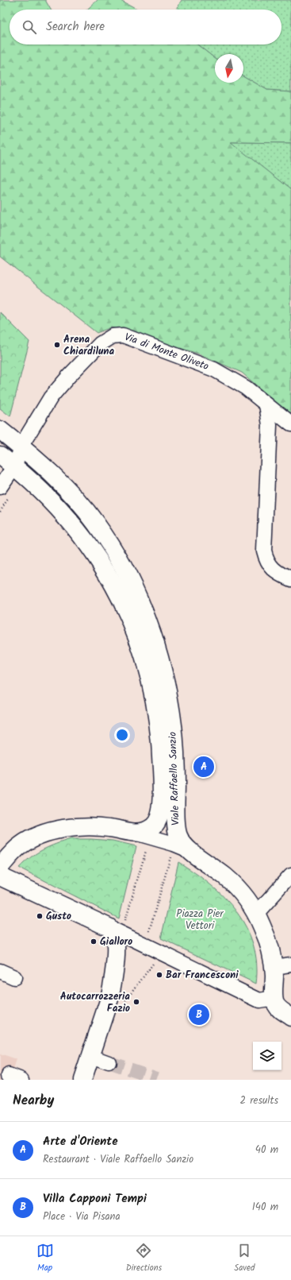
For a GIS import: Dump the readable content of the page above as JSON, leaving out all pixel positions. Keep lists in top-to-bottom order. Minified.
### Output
{"streets":{"main road":["Viale Raffaello Sanzio"],"street":["Via di Monte Oliveto"]},"crossings":[["Via di Monte Oliveto","Viale Raffaello Sanzio"]],"parks":["Piazza Pier Vettori"],"places":["Arena Chiardiluna","Gusto","Gialloro","Bar Francesconi","Autocarrozzeria Fazio"],"north":"bottom","page":{"search":"Search here","pins":["A","B"],"heading":["Nearby","2 results"],"list":[{"mark":"A","name":"Arte d'Oriente","note":"Restaurant · Viale Raffaello Sanzio","value":"40 m"},{"mark":"B","name":"Villa Capponi Tempi","note":"Place · Via Pisana","value":"140 m"}],"nav":["Map","Directions","Saved"]}}
